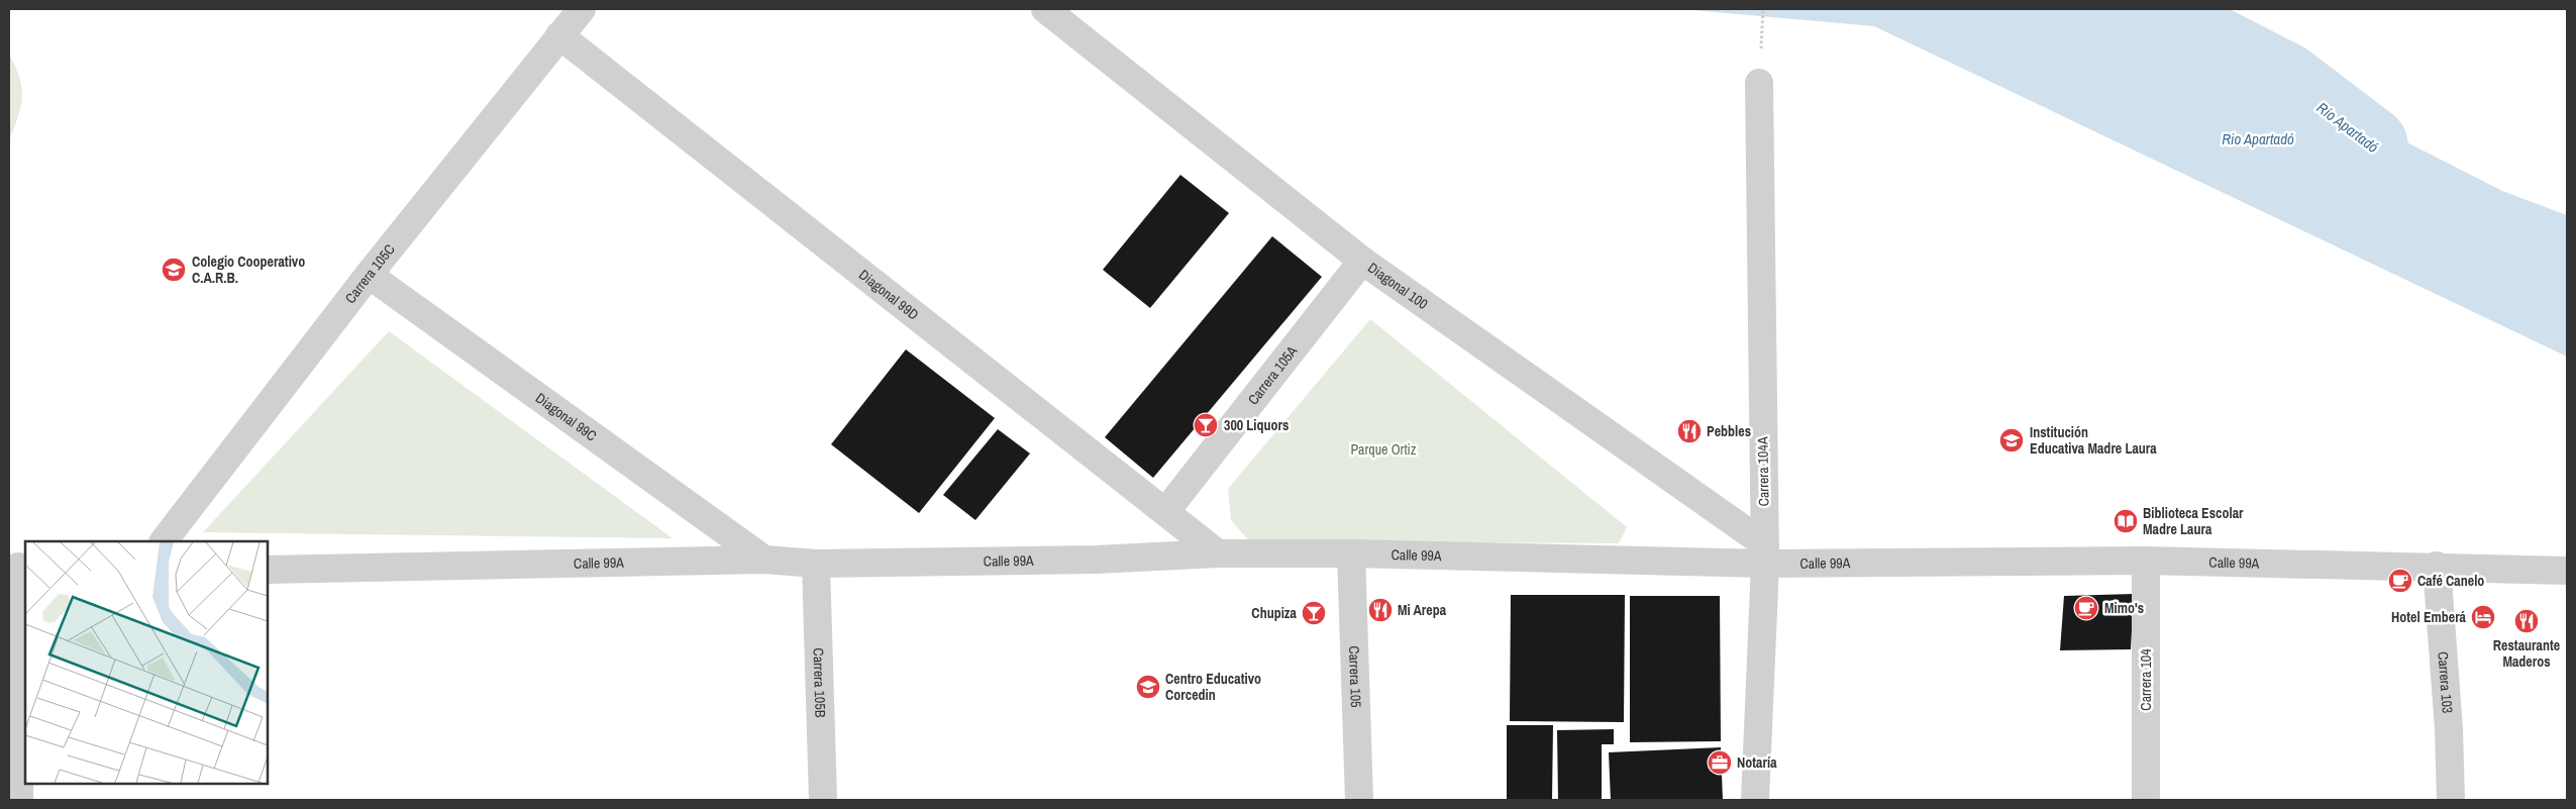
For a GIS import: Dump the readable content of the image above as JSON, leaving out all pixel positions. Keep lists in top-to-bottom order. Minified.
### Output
{"streets":{"street":["Carrera 105C","Diagonal 100","Diagonal 99D","Carrera 105A","Diagonal 99C","Carrera 104A","Calle 99A","Carrera 105","Carrera 104","Carrera 105B","Carrera 103"]},"crossings":[["Carrera 105C","Diagonal 99D"],["Carrera 105C","Diagonal 99C"],["Diagonal 100","Carrera 105A"],["Diagonal 100","Carrera 104A"],["Diagonal 100","Calle 99A"],["Diagonal 99D","Carrera 105A"],["Diagonal 99D","Calle 99A"],["Diagonal 99C","Calle 99A"],["Carrera 104A","Calle 99A"],["Calle 99A","Carrera 105"],["Calle 99A","Carrera 104"],["Calle 99A","Carrera 105B"],["Calle 99A","Carrera 103"]],"water":["Río Apartadó","Rio Apartadó"],"parks":["Parque Ortiz"],"places":{"school or university":["Colegio Cooperativo C.A.R.B.","Institución Educativa Madre Laura","Centro Educativo Corcedin"],"bar":["300 Liquors","Chupiza"],"restaurant":["Pebbles","Mi Arepa","Restaurante Maderos"],"library":["Biblioteca Escolar Madre Laura"],"cafe":["Café Canelo","Mimo's"],"hotel":["Hotel Emberá"],"office":["Notaría"]}}
